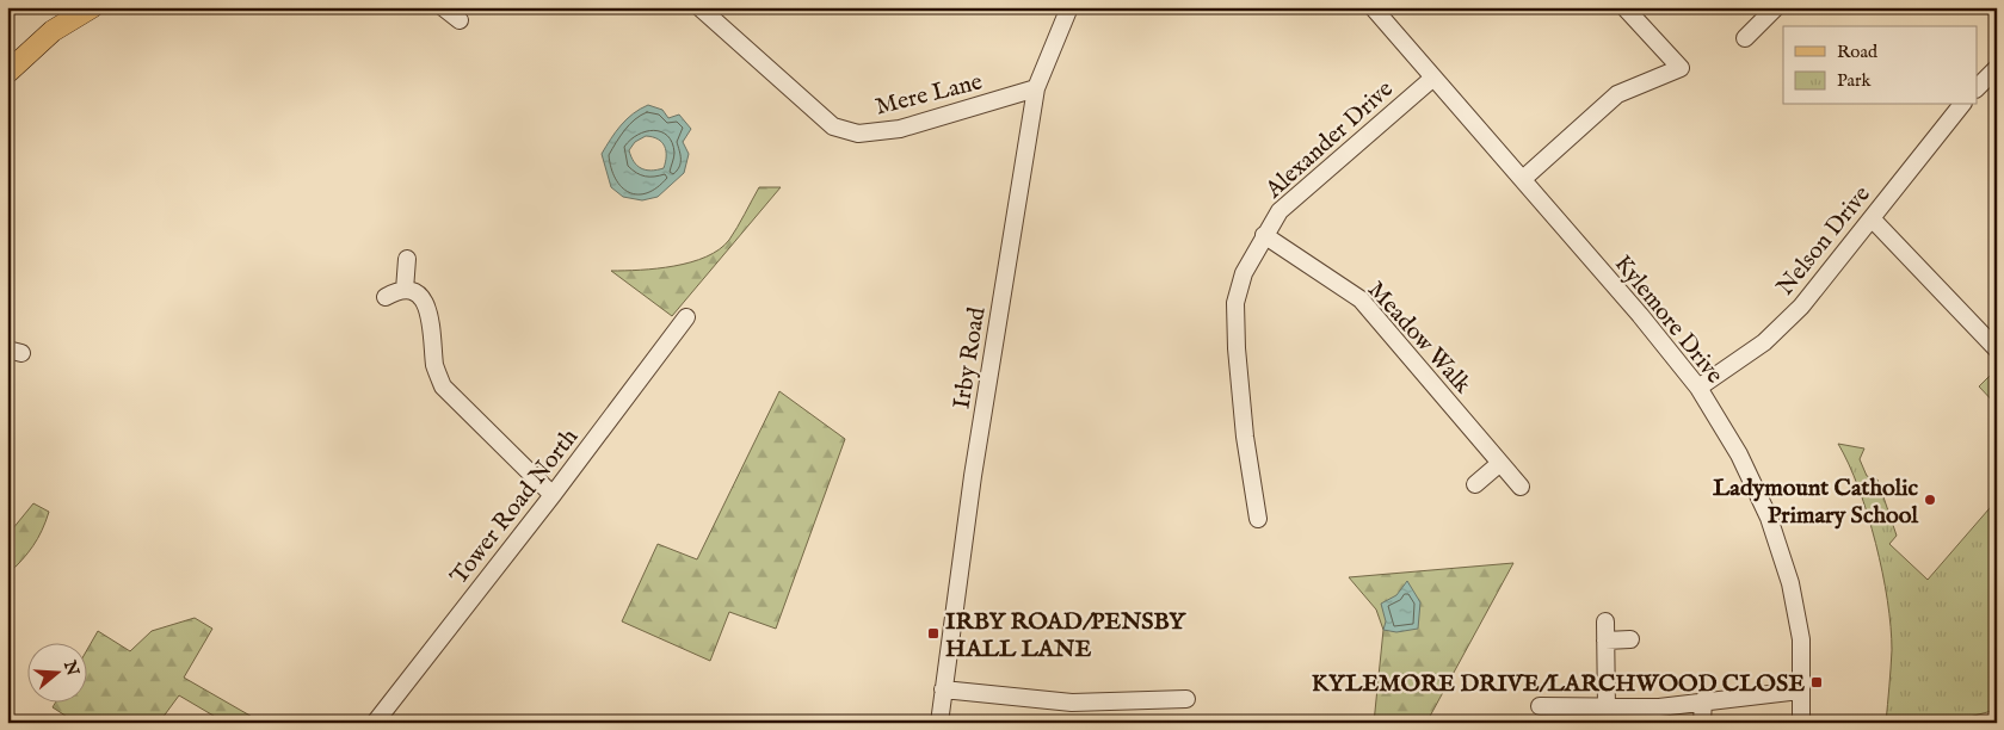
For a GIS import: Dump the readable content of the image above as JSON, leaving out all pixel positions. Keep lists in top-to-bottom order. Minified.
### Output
{"streets":{"street":["Mere Lane","Alexander Drive","Nelson Drive","Kylemore Drive","Meadow Walk","Irby Road","Tower Road North"]},"crossings":[["Mere Lane","Irby Road"],["Alexander Drive","Kylemore Drive"],["Alexander Drive","Meadow Walk"],["Nelson Drive","Kylemore Drive"]],"places":{"other":["Ladymount Catholic Primary School"],"transit":["IRBY ROAD/PENSBY HALL LANE","KYLEMORE DRIVE/LARCHWOOD CLOSE"]},"legend":["Road","Park"],"north":"right"}
